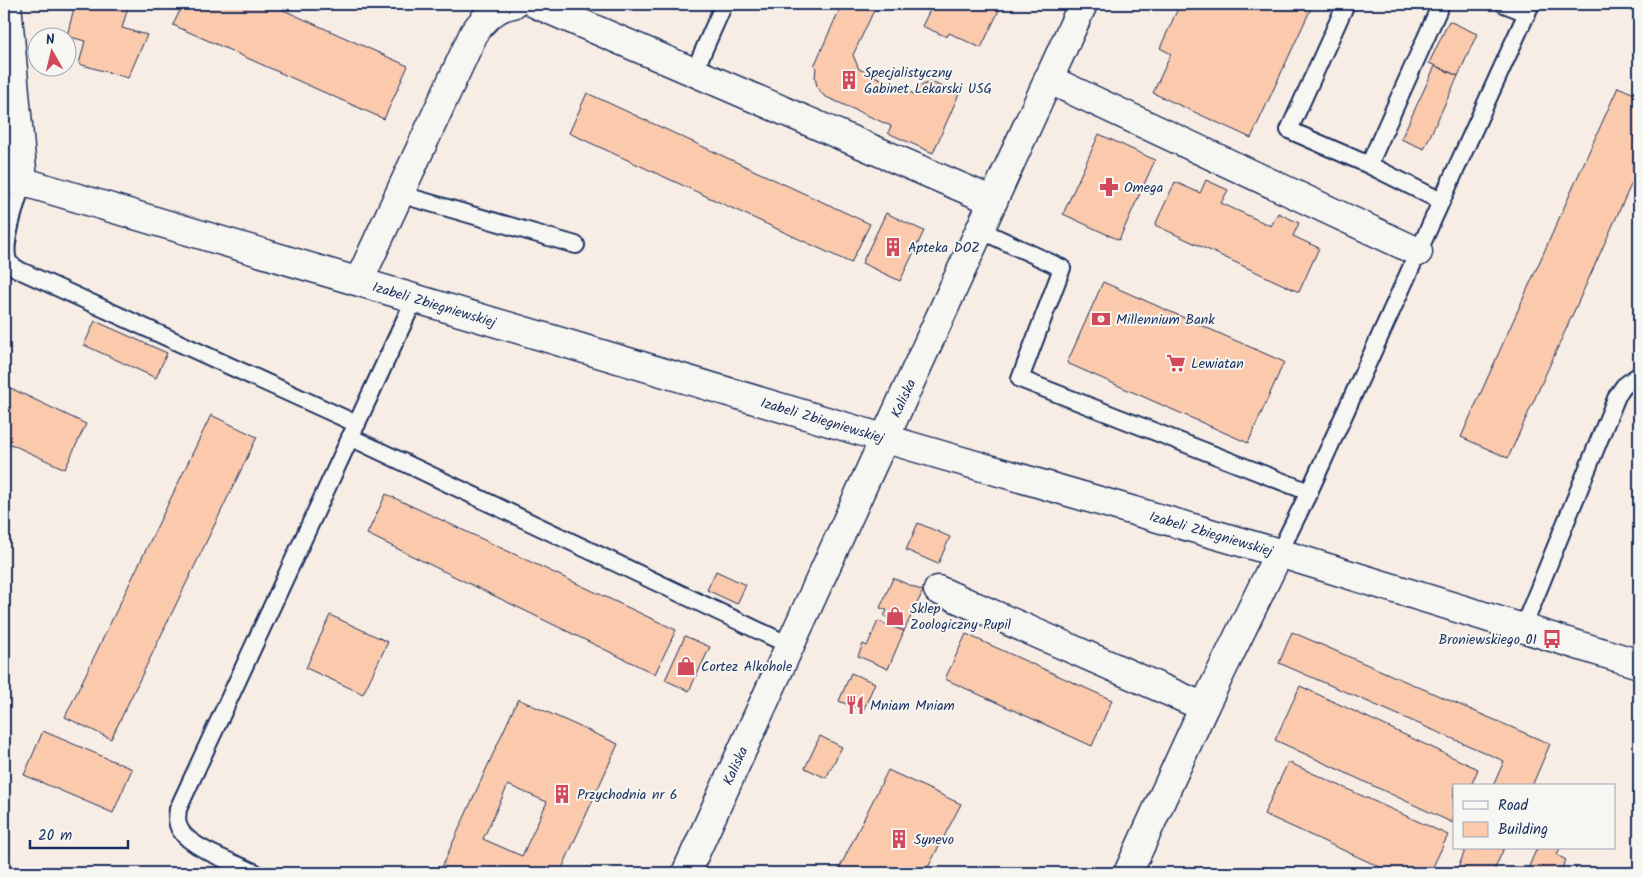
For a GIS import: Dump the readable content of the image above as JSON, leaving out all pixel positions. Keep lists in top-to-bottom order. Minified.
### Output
{"streets":{"street":["Izabeli Zbiegniewskiej","Kaliska"]},"crossings":[["Izabeli Zbiegniewskiej","Kaliska"]],"places":{"building":["Specjalistyczny Gabinet Lekarski USG","Apteka DOZ","Przychodnia nr 6","Synevo"],"pharmacy":["Omega"],"bank":["Millennium Bank"],"supermarket":["Lewiatan"],"shop":["Sklep Zoologiczny Pupil","Cortez Alkohole"],"bus stop":["Broniewskiego 01"],"restaurant":["Mniam Mniam"]},"legend":["Road","Building"],"scale_bar":"20 m","north":"top"}
